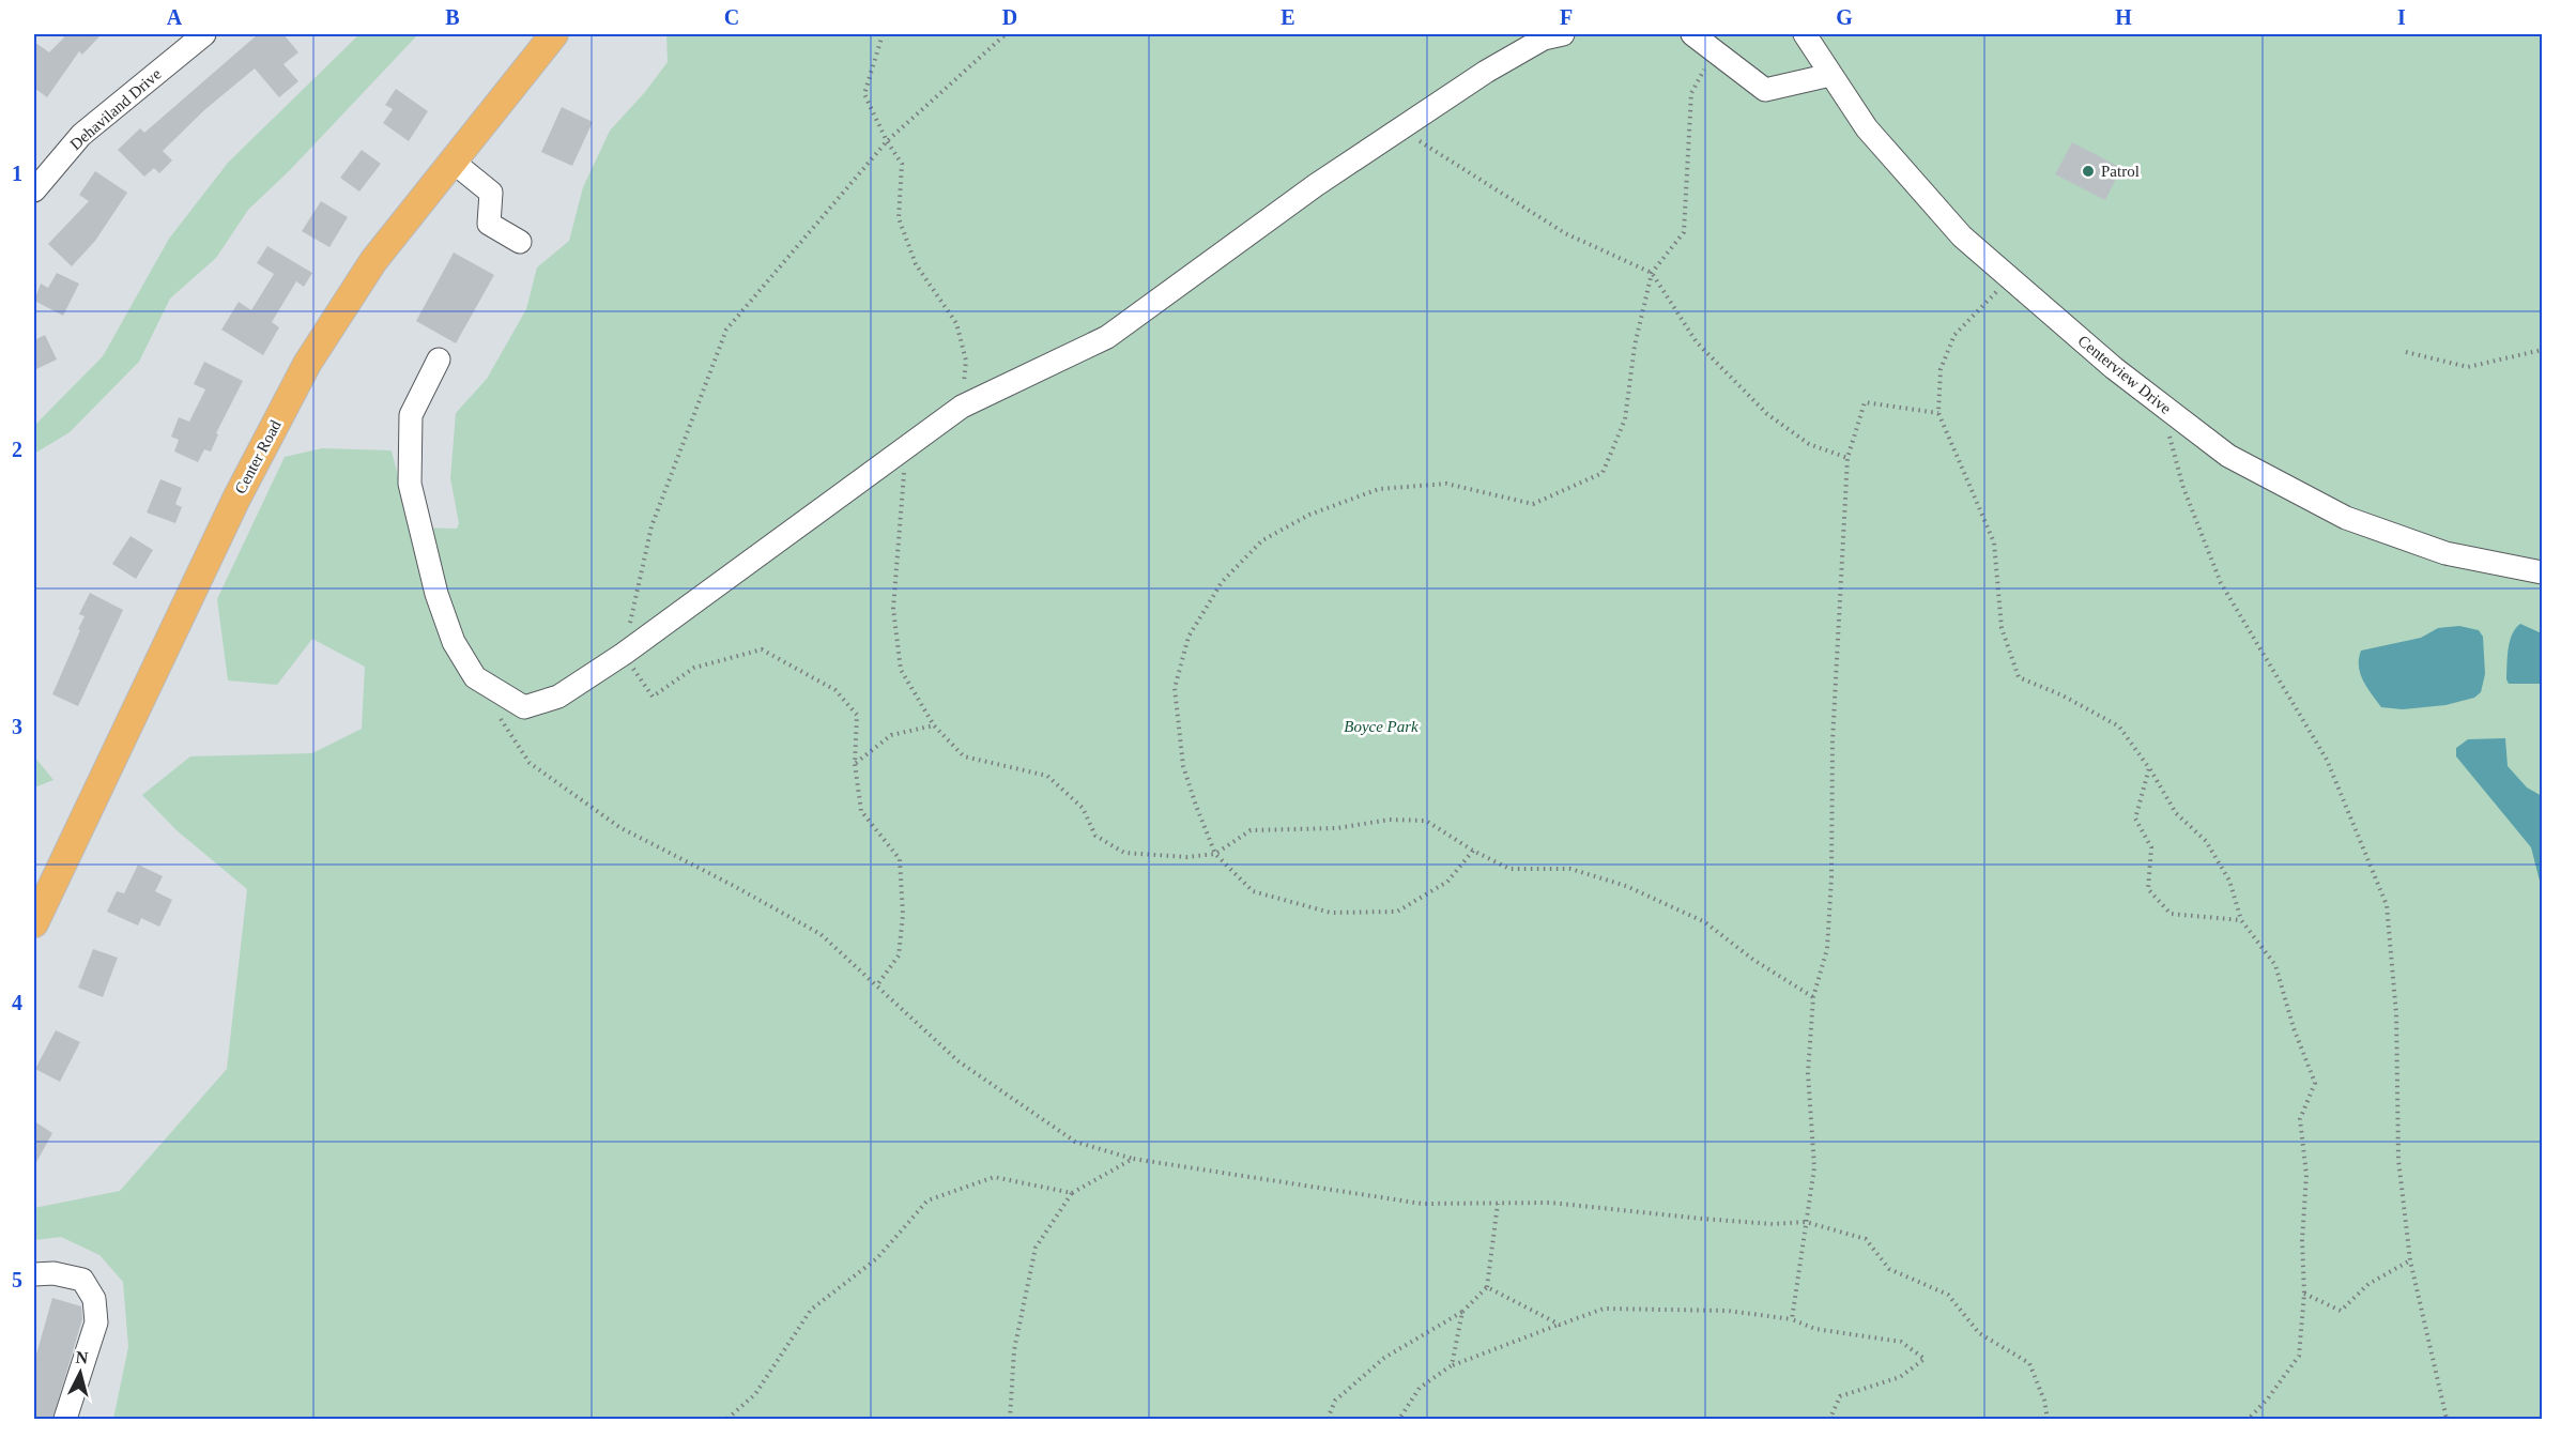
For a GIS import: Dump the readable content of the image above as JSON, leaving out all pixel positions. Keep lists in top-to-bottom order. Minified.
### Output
{"streets":{"main road":["Center Road"],"street":["Dehaviland Drive","Centerview Drive"]},"parks":["Boyce Park"],"places":["Patrol"],"north":"top","grid":{"columns":["A","B","C","D","E","F","G","H","I"],"rows":["1","2","3","4","5"]}}
